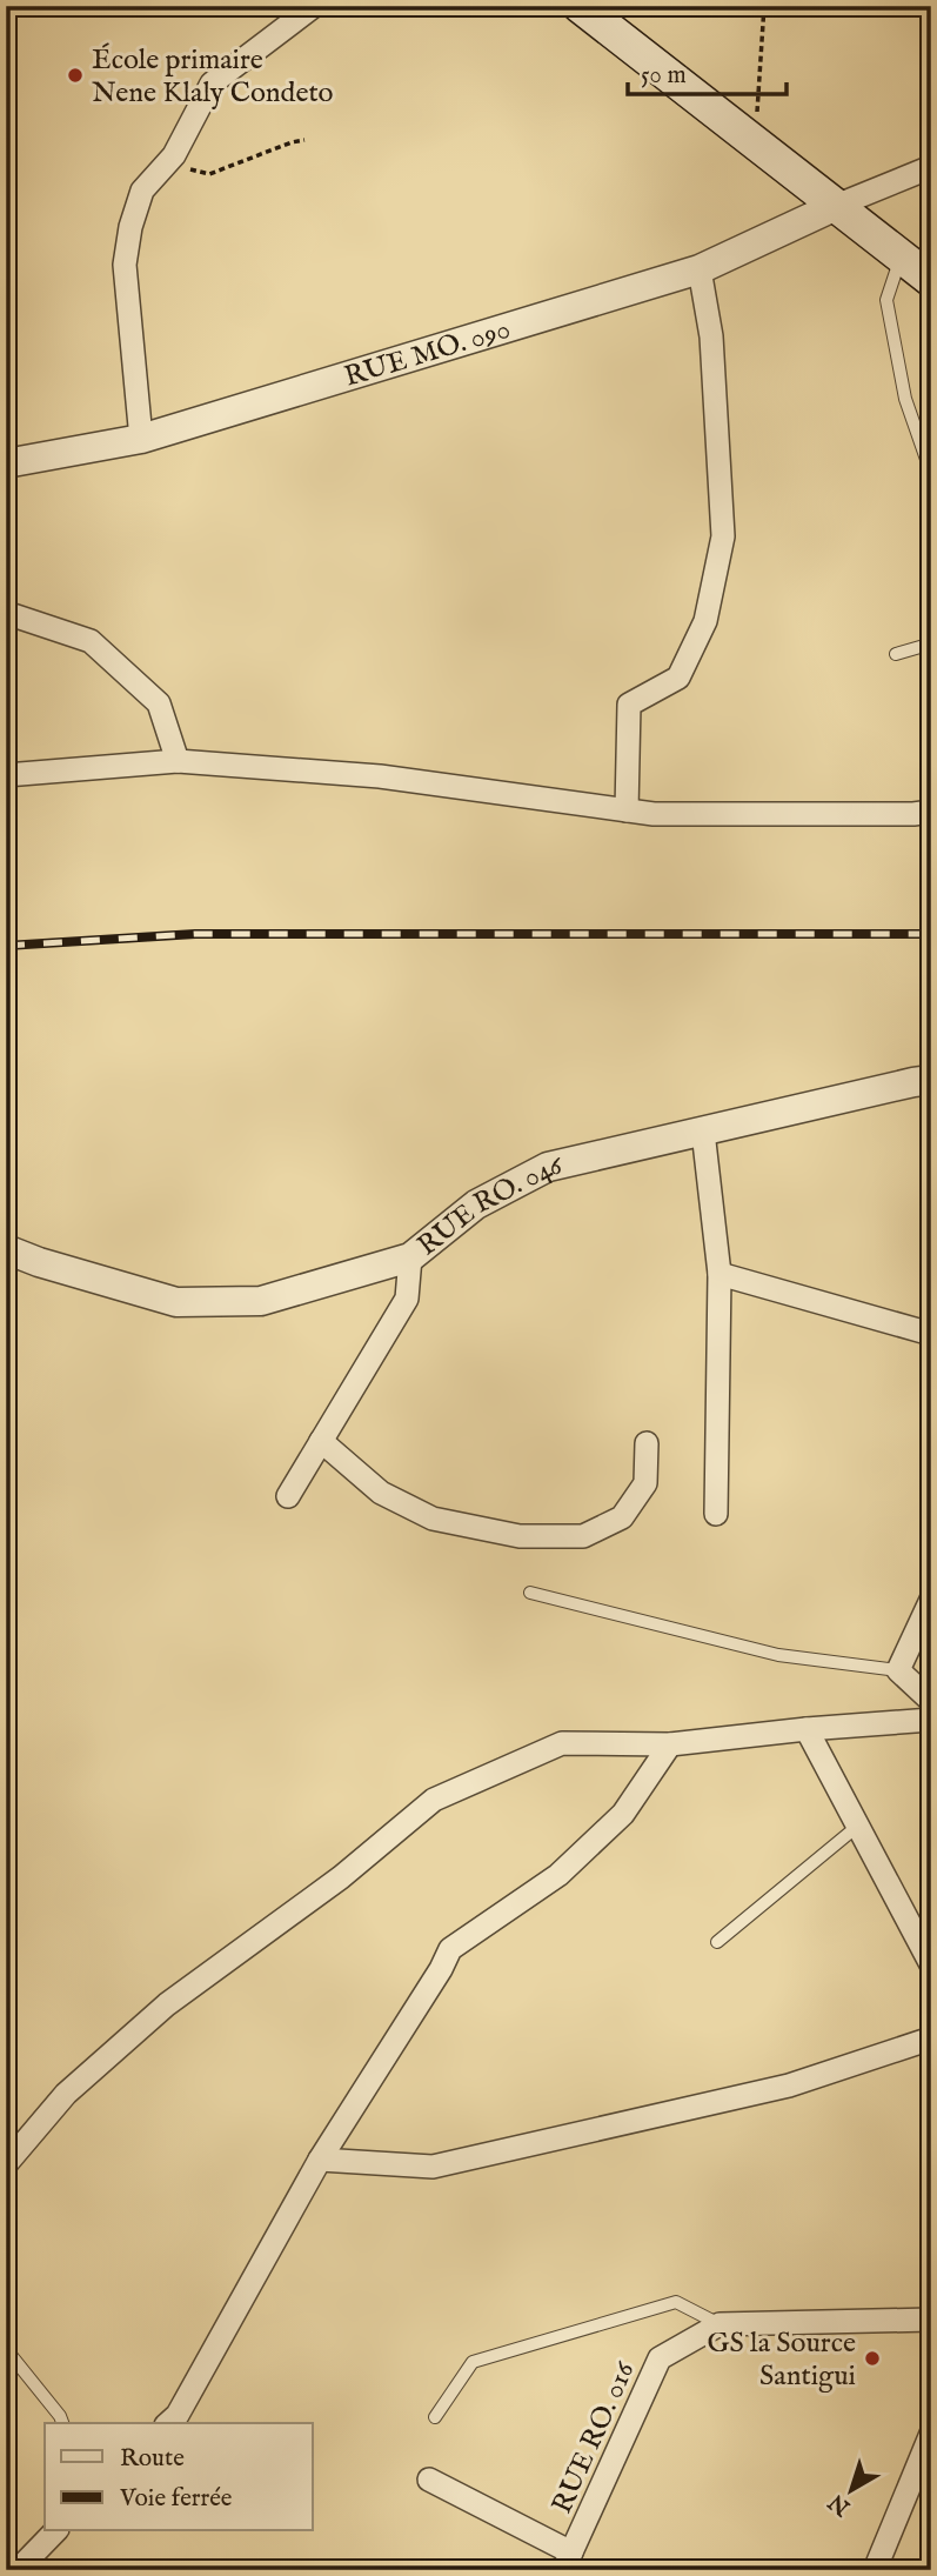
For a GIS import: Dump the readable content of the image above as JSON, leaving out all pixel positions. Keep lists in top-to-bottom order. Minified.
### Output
{"streets":{"street":["RUE MO. 090","RUE RO. 046","RUE RO. 016"]},"places":["École primaire Nene Klaly Condeto","GS la Source Santigui"],"legend":["Route","Voie ferrée"],"scale_bar":"50 m","north":"bottom left"}
